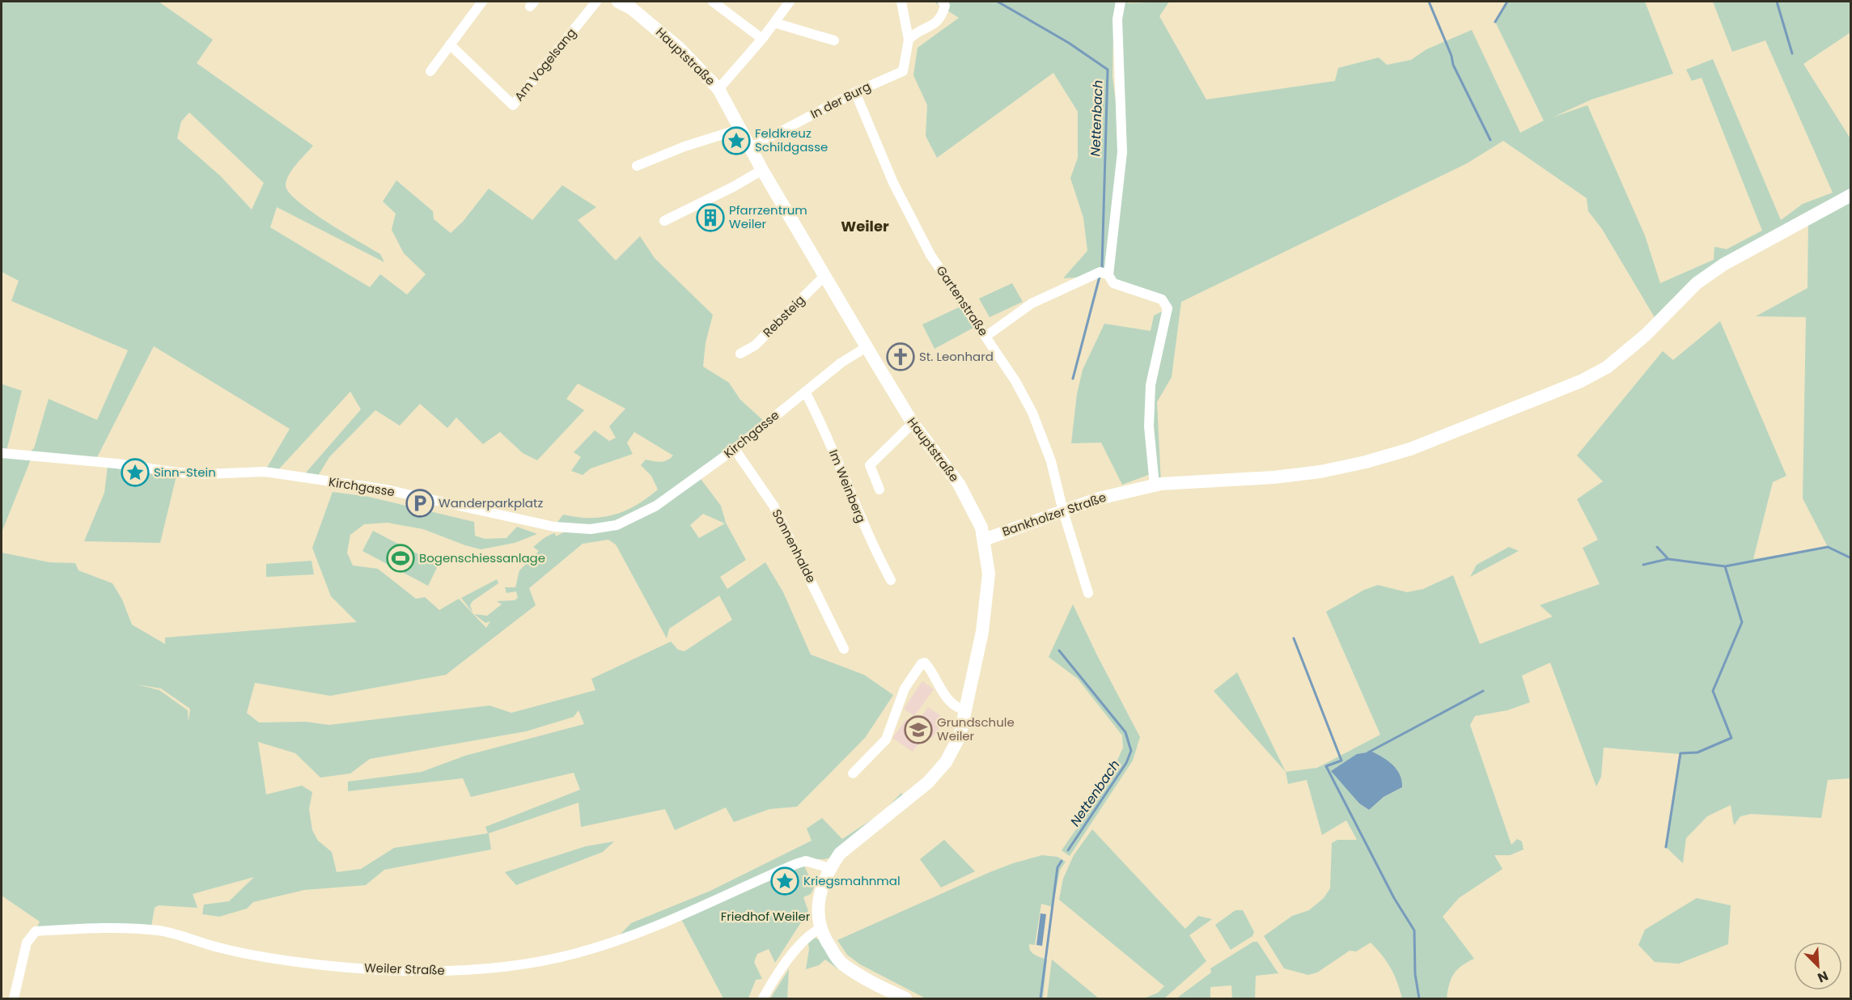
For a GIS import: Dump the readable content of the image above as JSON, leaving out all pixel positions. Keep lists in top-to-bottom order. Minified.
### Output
{"streets":{"street":["Hauptstraße","Am Vogelsang","In der Burg","Gartenstraße","Rebsteig","Kirchgasse","Im Weinberg","Bankholzer Straße","Sonnenhalde","Weiler Straße"]},"crossings":[["Hauptstraße","In der Burg"],["Hauptstraße","Rebsteig"],["Hauptstraße","Kirchgasse"],["Hauptstraße","Bankholzer Straße"],["Hauptstraße","Weiler Straße"],["In der Burg","Gartenstraße"],["Gartenstraße","Bankholzer Straße"],["Kirchgasse","Im Weinberg"],["Kirchgasse","Sonnenhalde"]],"districts":["Weiler"],"water":["Nettenbach"],"parks":["Friedhof Weiler"],"places":{"place":["Feldkreuz Schildgasse","Sinn-Stein","Kriegsmahnmal"],"building":["Pfarrzentrum Weiler"],"church":["St. Leonhard"],"parking":["Wanderparkplatz"],"sports":["Bogenschiessanlage"],"school or university":["Grundschule Weiler"]},"north":"bottom right"}
